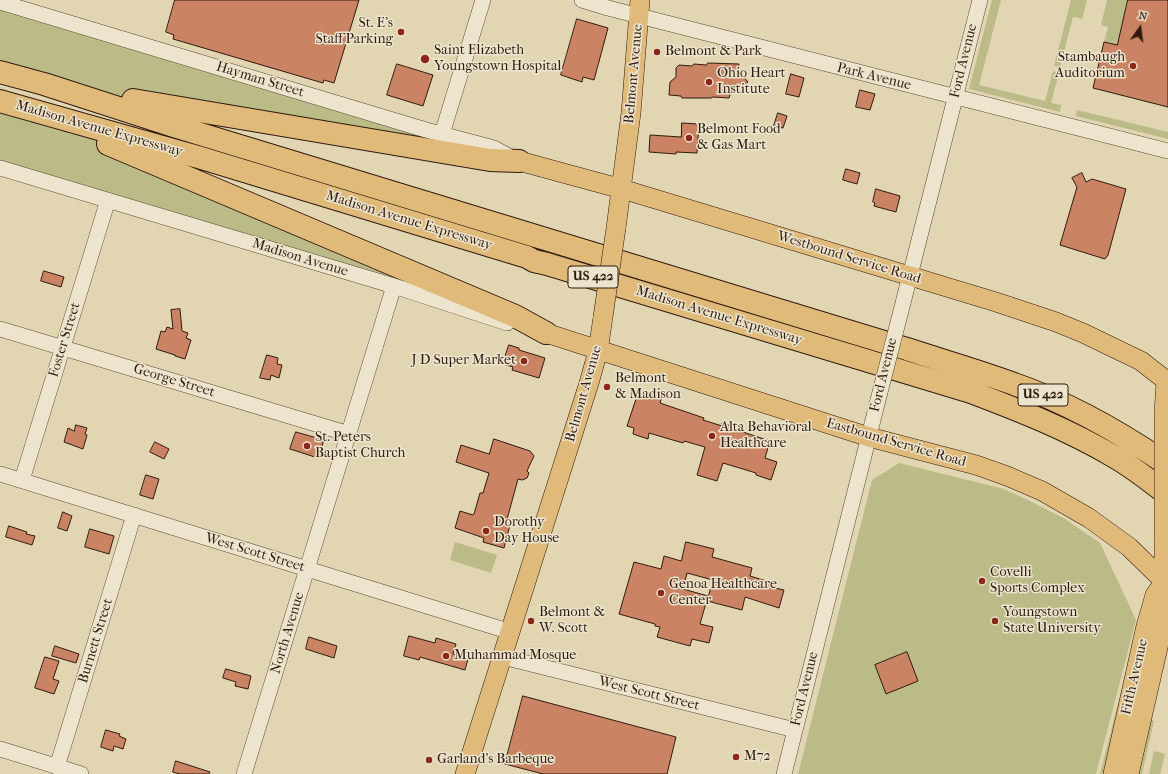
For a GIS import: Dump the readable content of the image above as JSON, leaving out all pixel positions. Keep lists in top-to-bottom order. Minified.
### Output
{"streets":{"highway":["Madison Avenue Expressway","US 422"],"main road":["Belmont Avenue","Madison Avenue","Westbound Service Road","Eastbound Service Road","Fifth Avenue"],"street":["Ford Avenue","Park Avenue","Hayman Street","Foster Street","George Street","West Scott Street","North Avenue","Burnett Street"]},"crossings":[["Ford Avenue","Park Avenue"],["Ford Avenue","Westbound Service Road"],["Ford Avenue","Eastbound Service Road"],["Ford Avenue","West Scott Street"],["Belmont Avenue","Park Avenue"],["Belmont Avenue","Madison Avenue"],["Belmont Avenue","Westbound Service Road"],["Belmont Avenue","Eastbound Service Road"],["Belmont Avenue","West Scott Street"],["Madison Avenue","Foster Street"],["Madison Avenue","Eastbound Service Road"],["Madison Avenue","North Avenue"],["Westbound Service Road","Fifth Avenue"],["Foster Street","George Street"],["Foster Street","West Scott Street"],["George Street","North Avenue"],["Eastbound Service Road","Fifth Avenue"],["West Scott Street","North Avenue"],["West Scott Street","Burnett Street"]],"places":["St. E's Staff Parking","Belmont & Park","Saint Elizabeth Youngstown Hospital","Stambaugh Auditorium","Ohio Heart Institute","Belmont Food & Gas Mart","J D Super Market","Belmont & Madison","Alta Behavioral Healthcare","St. Peters Baptist Church","Dorothy Day House","Covelli Sports Complex","Genoa Healthcare Center","Belmont & W. Scott","Youngstown State University","Muhammad Mosque","M72","Garland's Barbeque"],"north":"top"}
